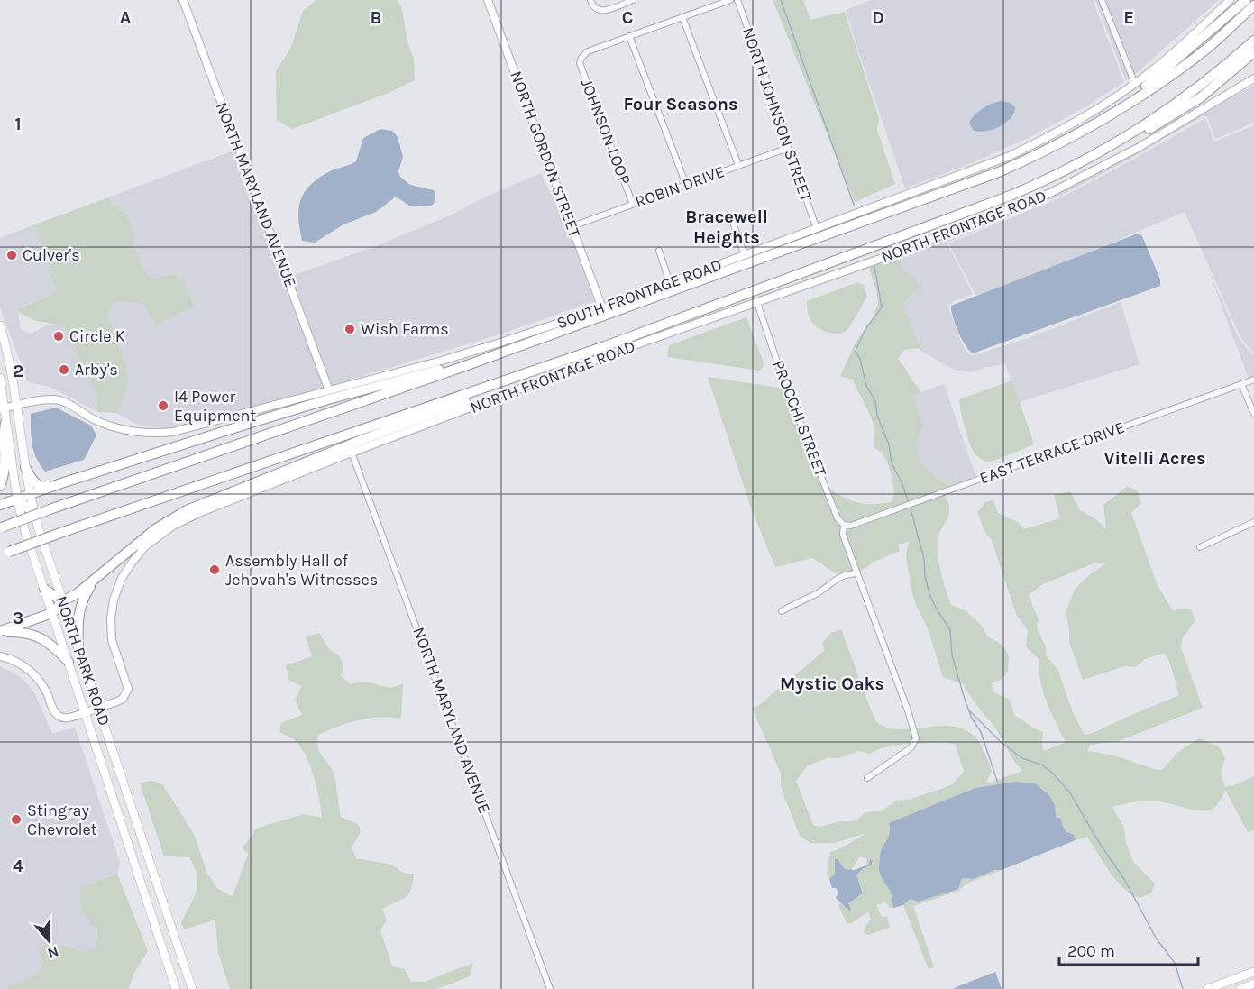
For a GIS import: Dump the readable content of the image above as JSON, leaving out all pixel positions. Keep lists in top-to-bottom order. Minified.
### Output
{"streets":{"main road":["NORTH PARK ROAD"],"street":["NORTH JOHNSON STREET","JOHNSON LOOP","NORTH GORDON STREET","ROBIN DRIVE","NORTH MARYLAND AVENUE","NORTH FRONTAGE ROAD","SOUTH FRONTAGE ROAD","PROCCHI STREET","EAST TERRACE DRIVE"]},"crossings":[["NORTH JOHNSON STREET","ROBIN DRIVE"],["NORTH JOHNSON STREET","SOUTH FRONTAGE ROAD"],["JOHNSON LOOP","ROBIN DRIVE"],["NORTH GORDON STREET","ROBIN DRIVE"],["NORTH GORDON STREET","SOUTH FRONTAGE ROAD"],["NORTH MARYLAND AVENUE","NORTH FRONTAGE ROAD"],["NORTH MARYLAND AVENUE","SOUTH FRONTAGE ROAD"],["NORTH FRONTAGE ROAD","PROCCHI STREET"],["NORTH FRONTAGE ROAD","NORTH PARK ROAD"],["SOUTH FRONTAGE ROAD","NORTH PARK ROAD"],["PROCCHI STREET","EAST TERRACE DRIVE"]],"districts":["Four Seasons","Bracewell Heights","Vitelli Acres","Mystic Oaks"],"places":["Culver's","Wish Farms","Circle K","Arby's","I4 Power Equipment","Assembly Hall of Jehovah's Witnesses","Stingray Chevrolet"],"scale_bar":"200 m","north":"bottom","grid":{"columns":["A","B","C","D","E"],"rows":["1","2","3","4"]}}
